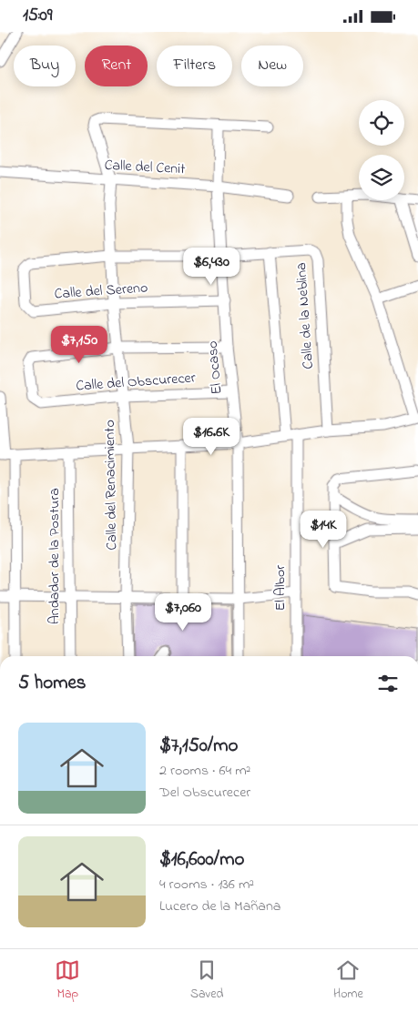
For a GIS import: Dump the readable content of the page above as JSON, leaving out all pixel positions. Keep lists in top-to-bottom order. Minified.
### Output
{"streets":{"street":["Calle del Cenit","Calle del Sereno","Calle de la Neblina","El Ocaso","Calle del Obscurecer","Calle del Renacimiento","Andador de la Postura","El Albor"]},"crossings":[["Calle del Cenit","El Ocaso"],["Calle del Cenit","Calle del Renacimiento"],["Calle del Sereno","Calle de la Neblina"],["Calle del Sereno","El Ocaso"],["Calle del Sereno","Calle del Renacimiento"],["Calle de la Neblina","El Ocaso"],["Calle de la Neblina","Calle del Renacimiento"],["El Ocaso","Calle del Obscurecer"],["El Ocaso","Calle del Renacimiento"],["Calle del Obscurecer","Calle del Renacimiento"]],"page":{"status":"15:09","chip":["Buy","Rent","Filters","New"],"price":["$6,430","$7,150","$16.6K","$14K","$7,060"],"heading":"5 homes","list":[{"name":"$7,150/mo","note":"2 rooms · 64 m² · Del Obscurecer"},{"name":"$16,600/mo","note":"4 rooms · 136 m² · Lucero de la Mañana"}],"tabs":["Map","Saved","Home"]}}
